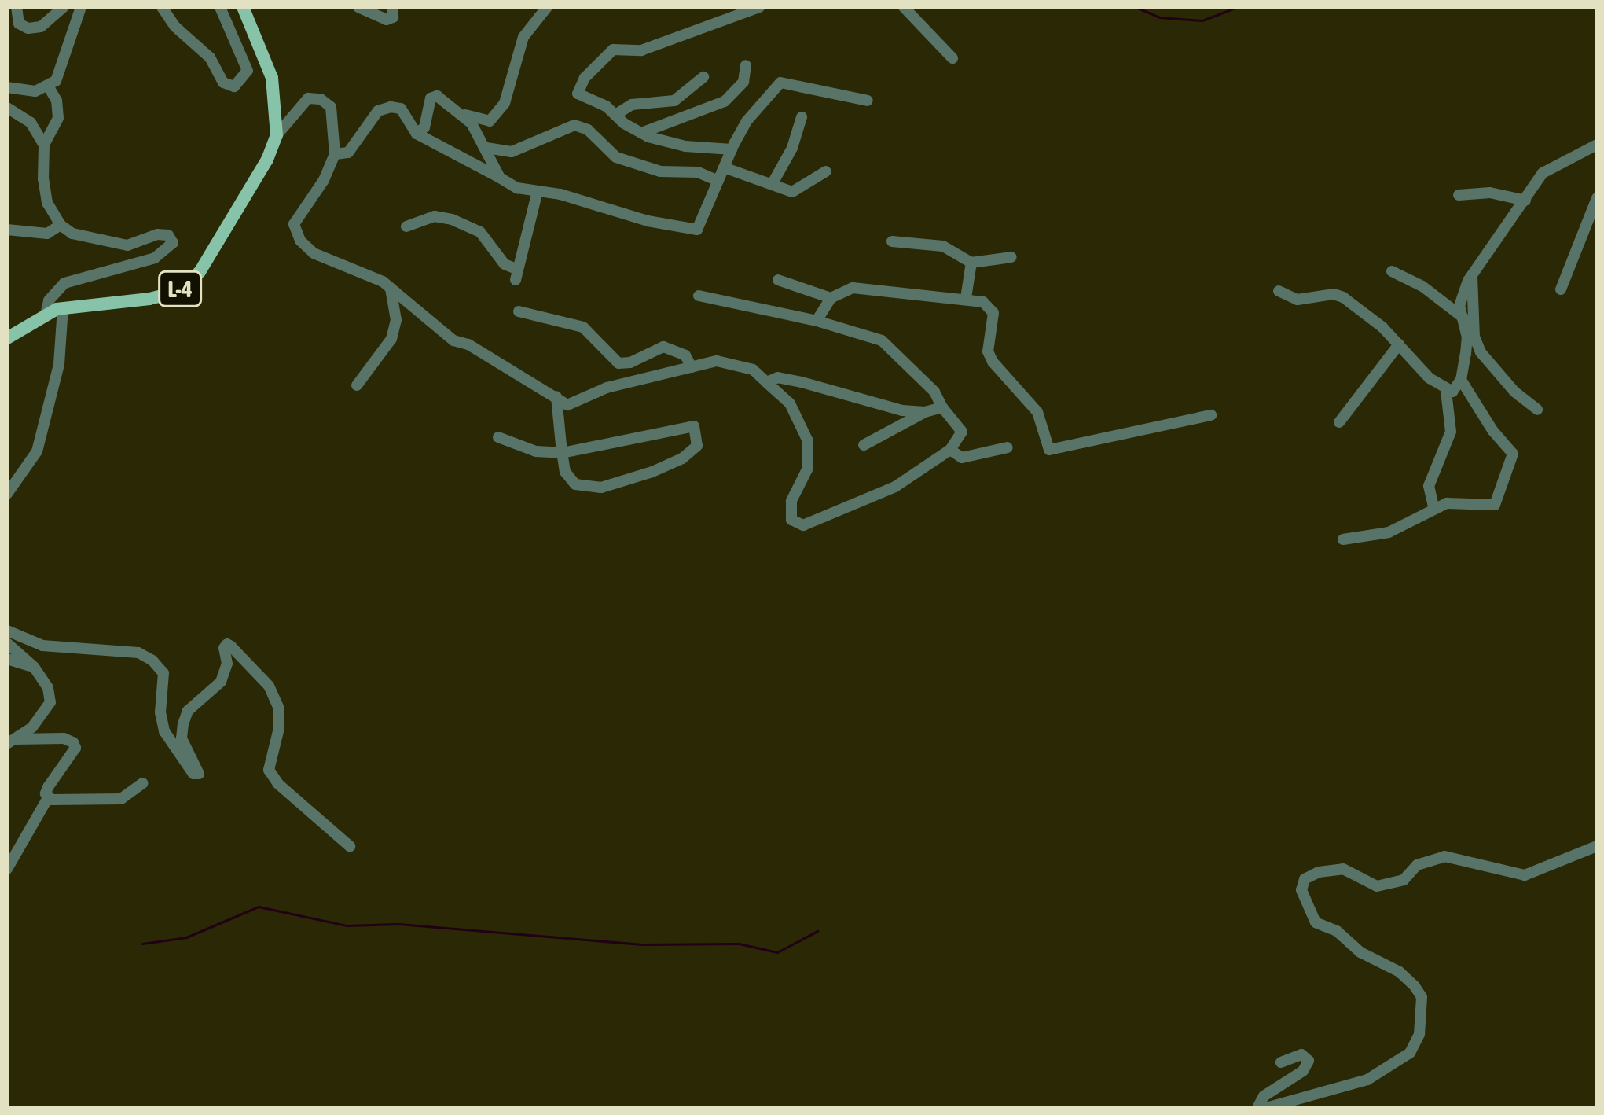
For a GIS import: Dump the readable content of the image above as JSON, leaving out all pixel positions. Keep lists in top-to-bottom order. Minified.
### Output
{"streets":{"main road":["L-4"]}}
